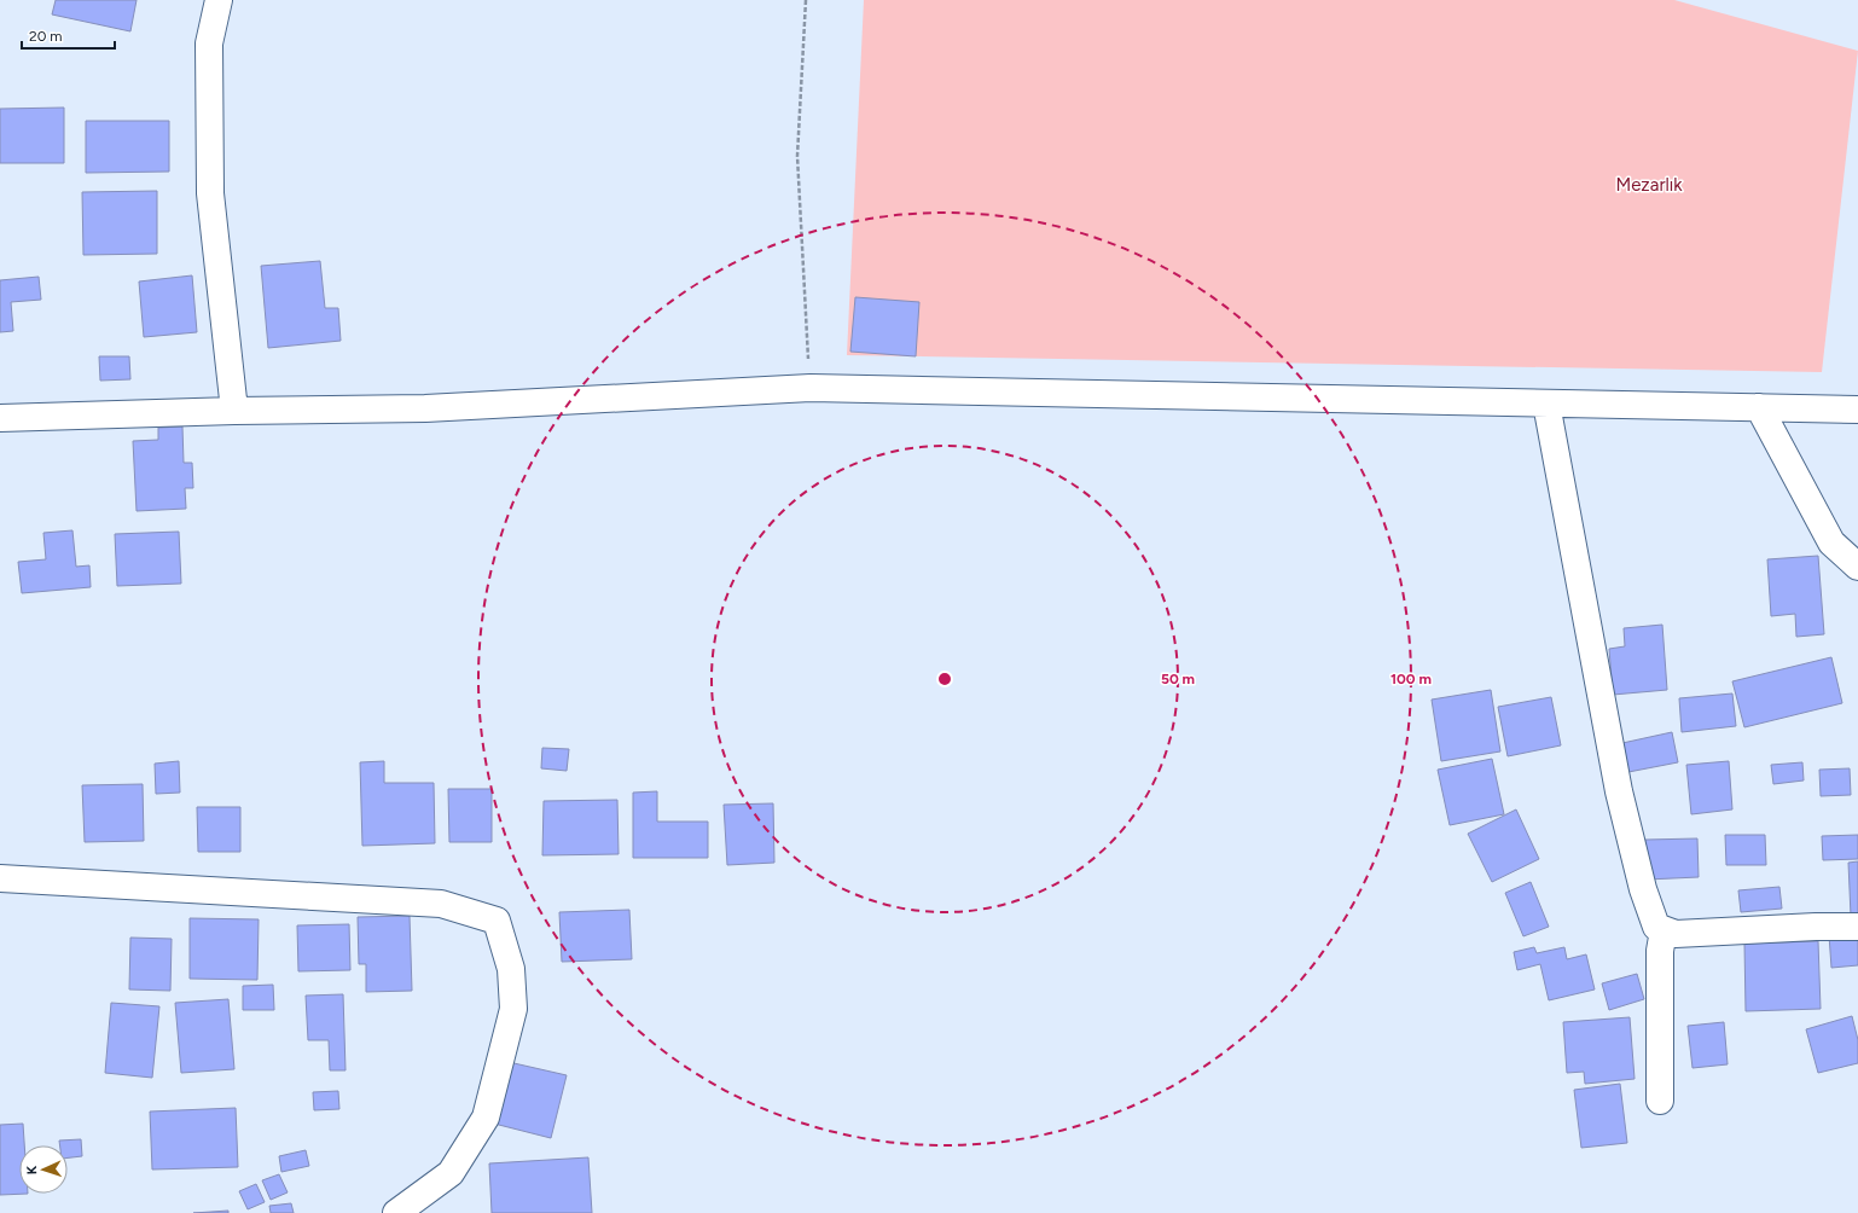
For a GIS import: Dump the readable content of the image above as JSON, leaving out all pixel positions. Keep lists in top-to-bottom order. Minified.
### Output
{"parks":["Mezarlık"],"scale_bar":"20 m","north":"left","rings":["50 m","100 m"]}
